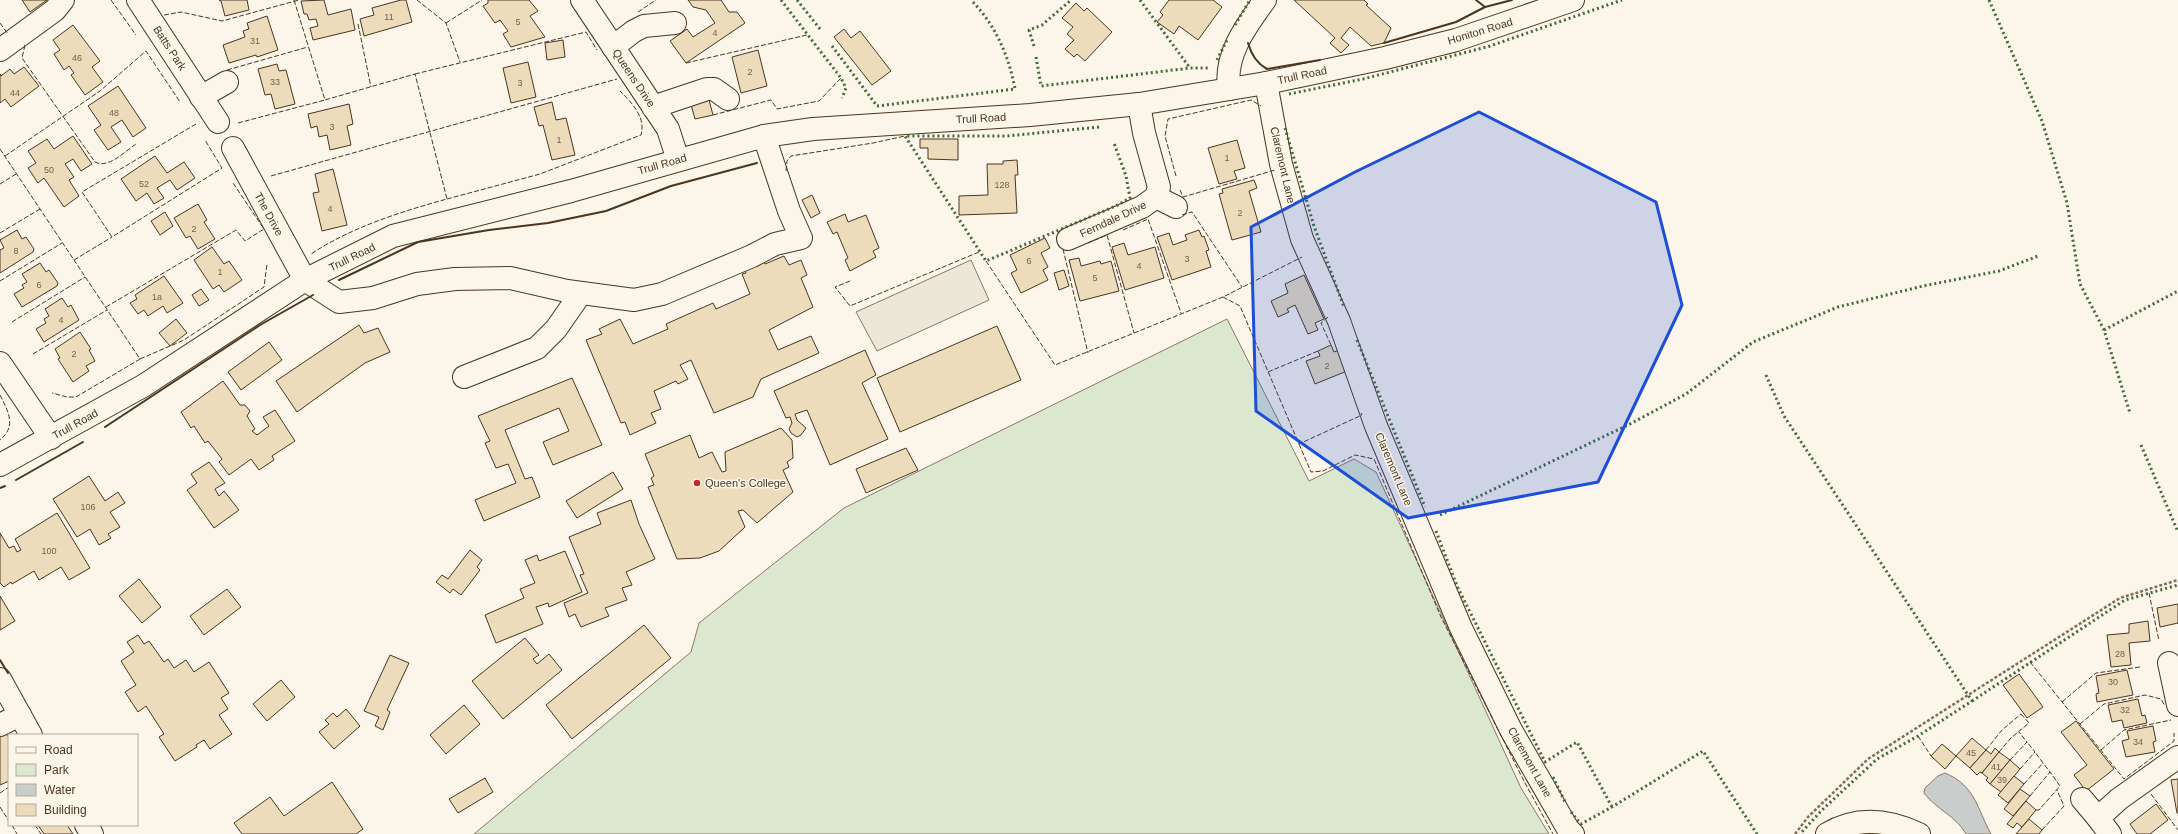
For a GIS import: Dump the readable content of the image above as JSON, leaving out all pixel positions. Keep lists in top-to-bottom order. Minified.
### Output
{"streets":{"street":["Honiton Road","Batts Park","Trull Road","Queens Drive","Claremont Lane","The Drive","Ferndale Drive"]},"crossings":[["Honiton Road","Trull Road"],["Trull Road","Queens Drive"],["Trull Road","Claremont Lane"],["Trull Road","The Drive"],["Trull Road","Ferndale Drive"]],"places":["Queen's College"],"house_numbers":["11","5","4","31","46","2","33","3","44","48","3","1","1","50","52","128","4","2","2","8","3","6","4","1","5","6","1a","4","2","2","106","100","28","30","32","34","45","41","39"],"legend":["Road","Park","Water","Building"]}
